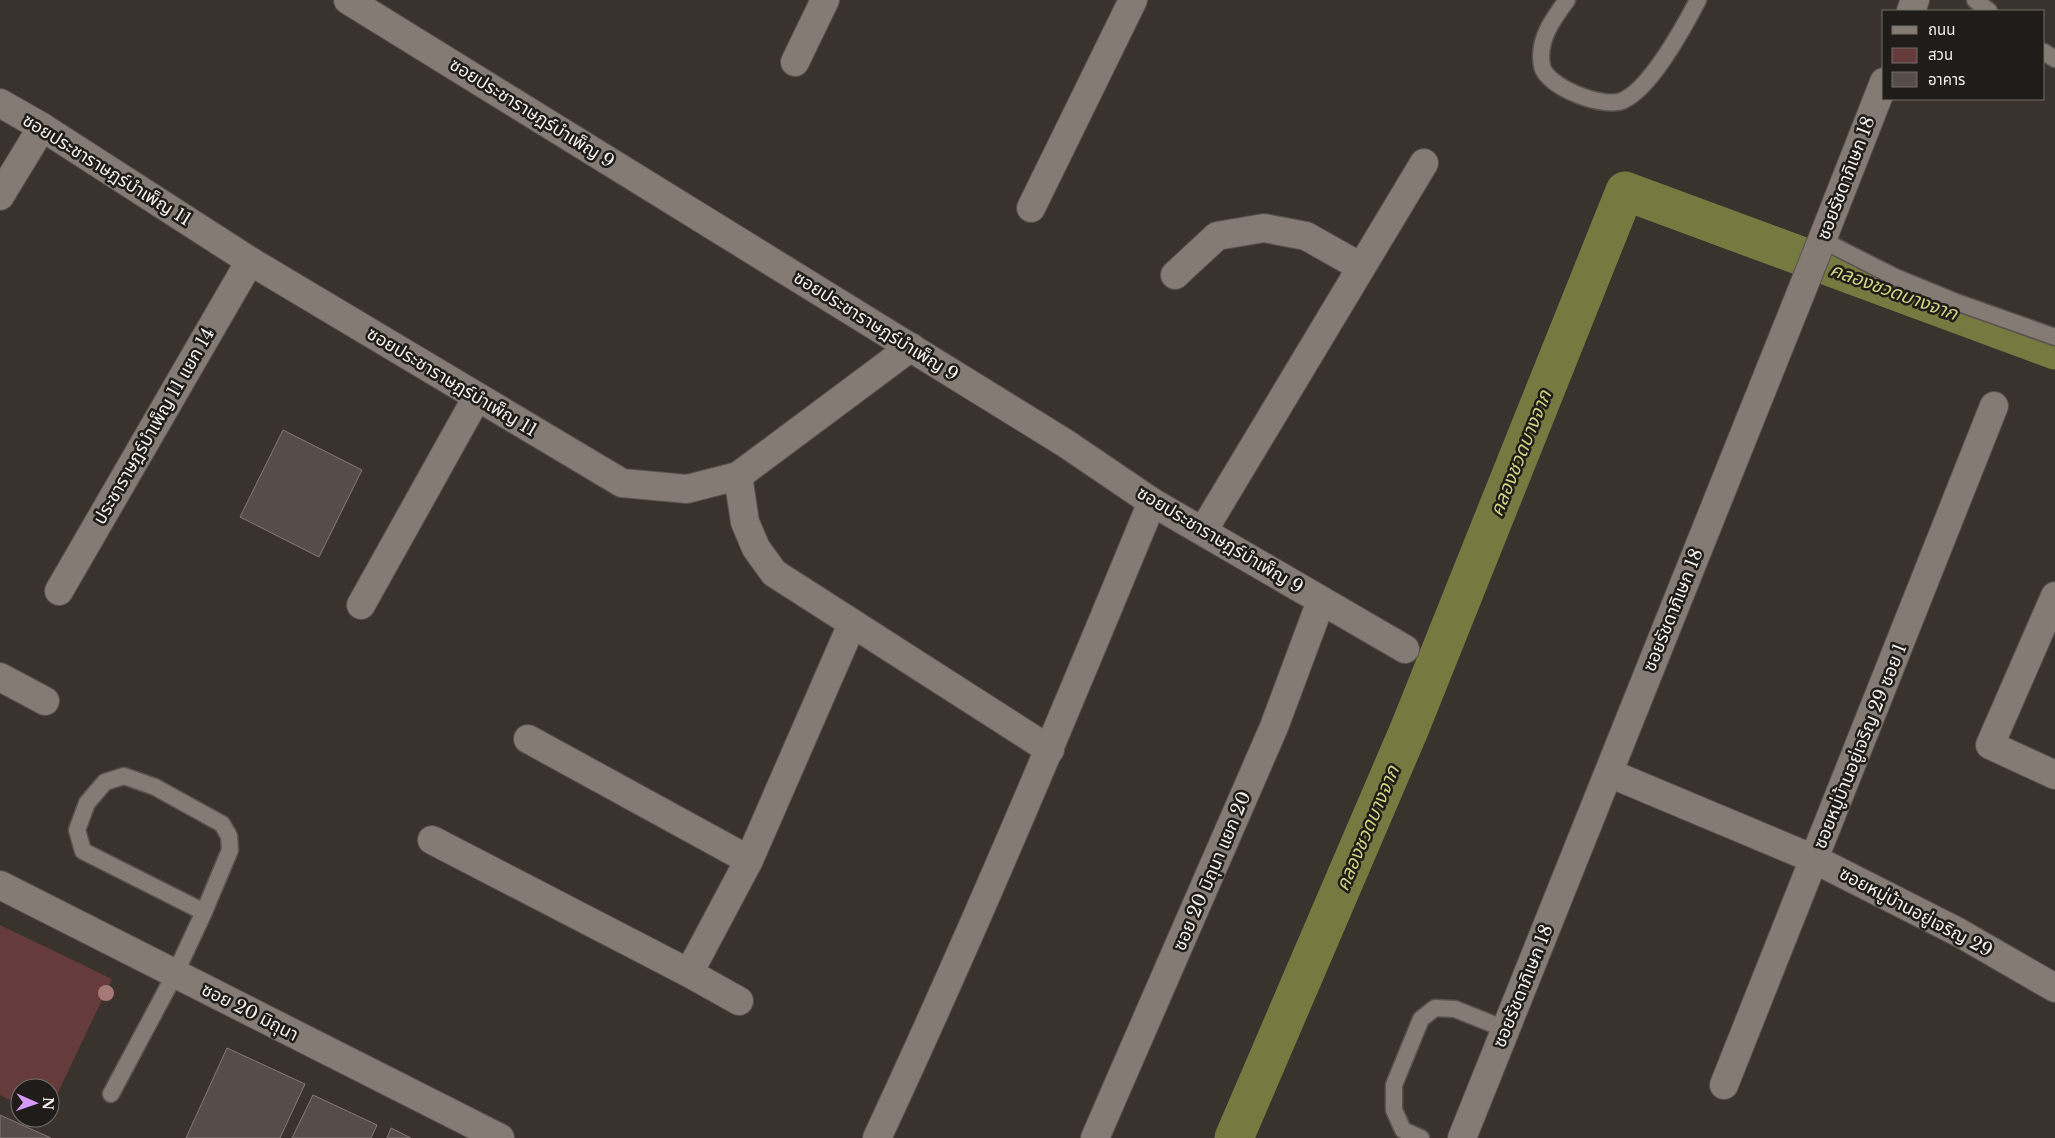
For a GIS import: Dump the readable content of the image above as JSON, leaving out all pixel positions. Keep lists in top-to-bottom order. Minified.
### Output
{"streets":{"street":["ซอยประชาราษฎร์บำเพ็ญ 9","ซอยประชาราษฎร์บำเพ็ญ 11","ซอยรัชดาภิเษก 18","ประชาราษฎร์บำเพ็ญ 11 แยก 14","ซอยหมู่บ้านอยู่เจริญ 29 ซอย 1","ซอย 20 มิถุนา แยก 20","ซอยหมู่บ้านอยู่เจริญ 29","ซอย 20 มิถุนา"]},"crossings":[["ซอยประชาราษฎร์บำเพ็ญ 9","ซอยประชาราษฎร์บำเพ็ญ 11"],["ซอยประชาราษฎร์บำเพ็ญ 9","ซอย 20 มิถุนา แยก 20"],["ซอยประชาราษฎร์บำเพ็ญ 11","ประชาราษฎร์บำเพ็ญ 11 แยก 14"],["ซอยรัชดาภิเษก 18","ซอยหมู่บ้านอยู่เจริญ 29"],["ซอยหมู่บ้านอยู่เจริญ 29 ซอย 1","ซอยหมู่บ้านอยู่เจริญ 29"]],"water":["คลองชวดบางจาก"],"legend":["ถนน","สวน","อาคาร"],"north":"right"}
